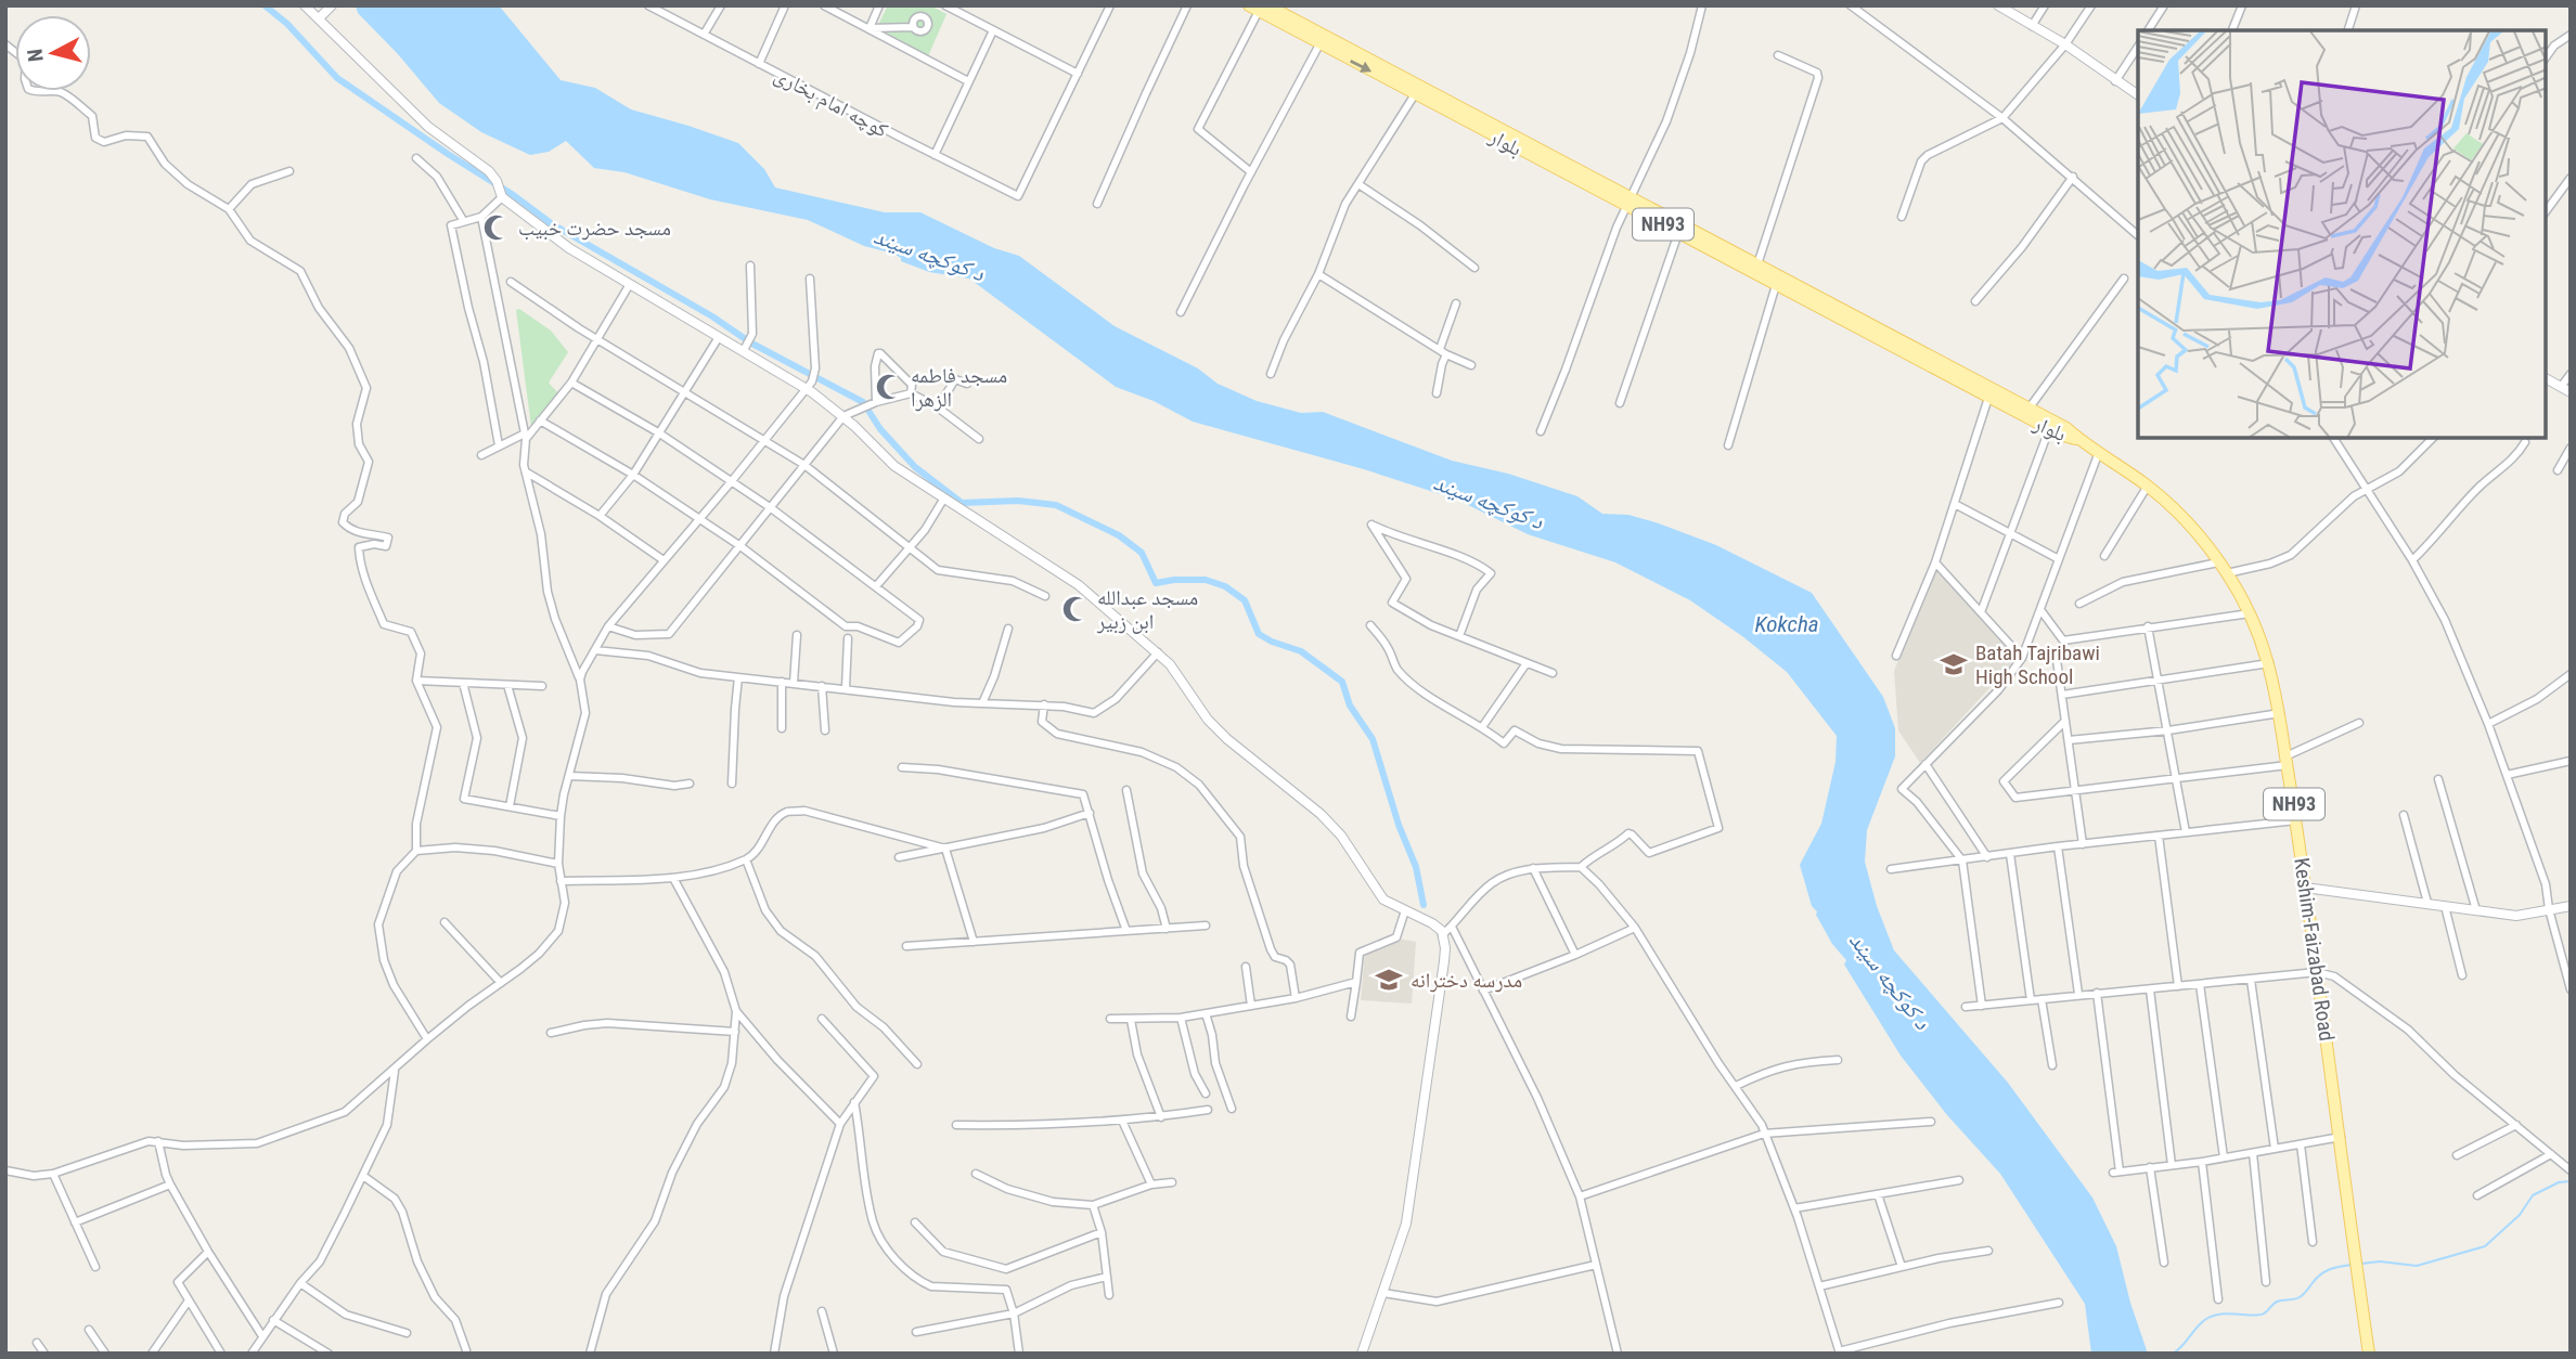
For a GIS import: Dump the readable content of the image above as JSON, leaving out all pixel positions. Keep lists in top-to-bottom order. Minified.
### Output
{"streets":{"main road":["بلوار","NH93","Keshim-Faizabad Road"],"street":["کوچه امام بخاری"]},"crossings":[["بلوار","Keshim-Faizabad Road"]],"water":["د کوکچه سیند","Kokcha"],"places":{"mosque":["مسجد حضرت خبیب","مسجد فاطمه الزهرا","مسجد عبدالله ابن زبیر"],"school or university":["Batah Tajribawi High School","مدرسه دخترانه"]},"north":"left"}
